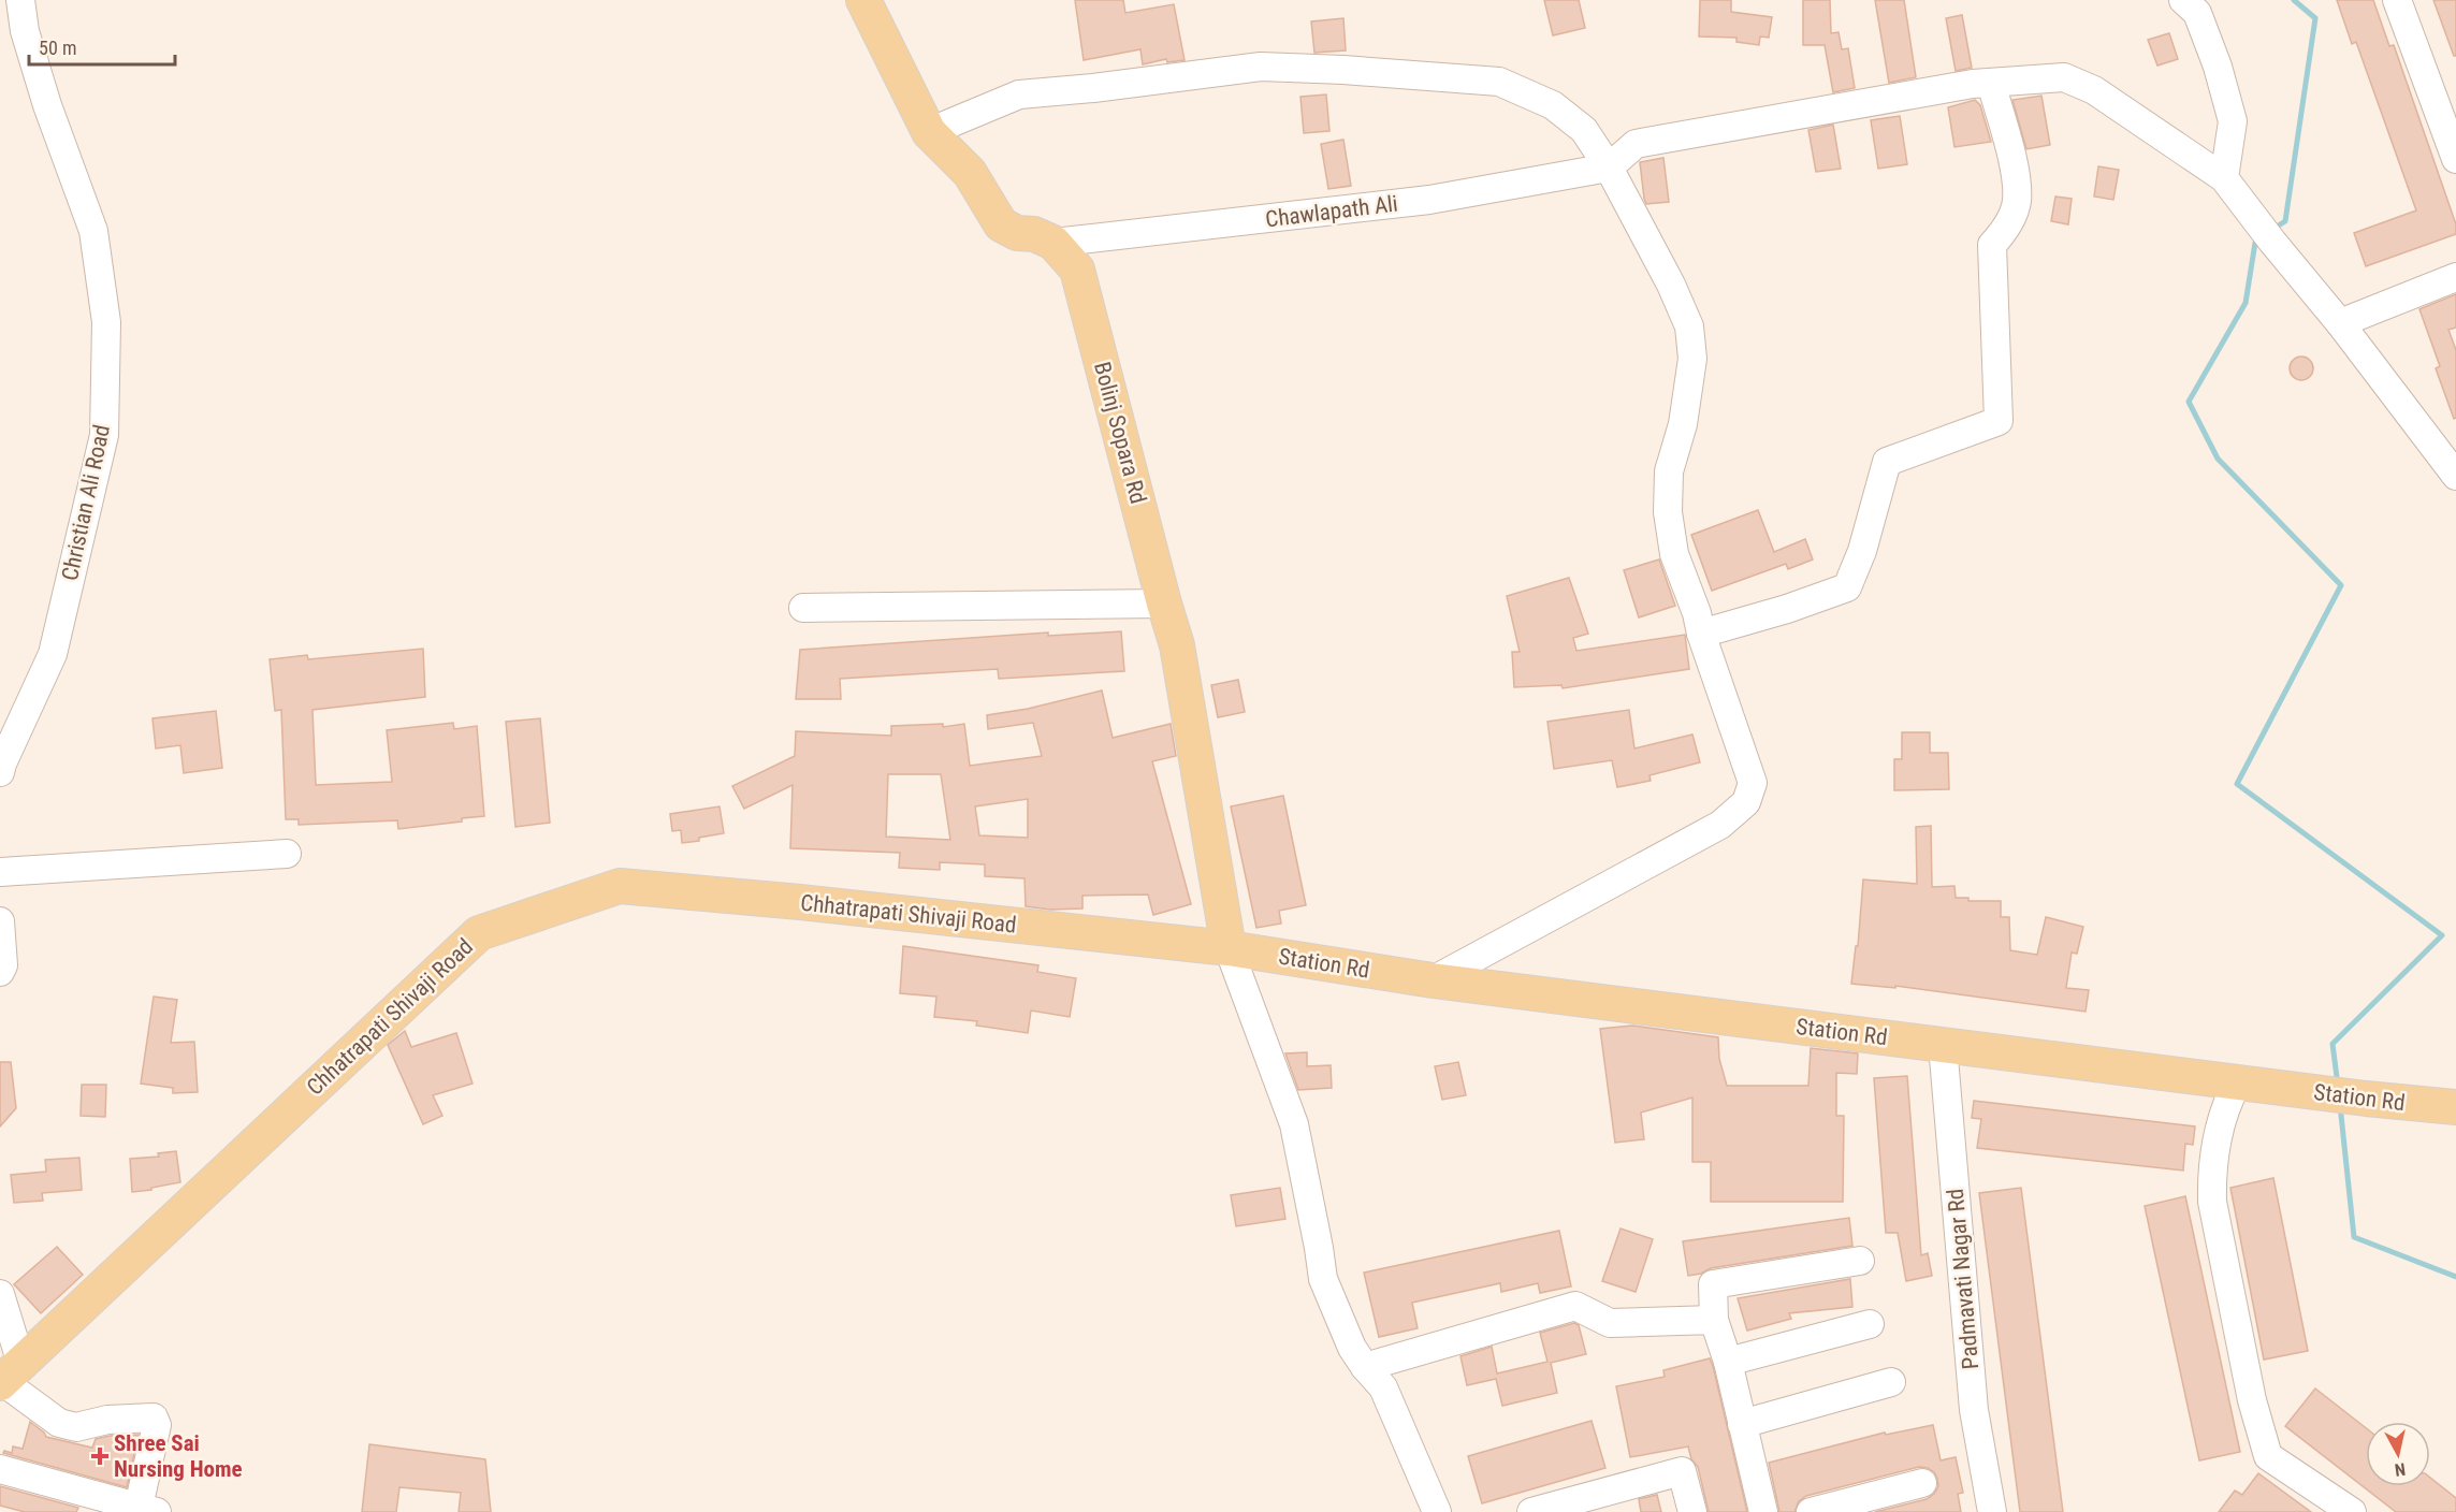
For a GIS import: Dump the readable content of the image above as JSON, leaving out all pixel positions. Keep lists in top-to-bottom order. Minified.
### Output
{"streets":{"main road":["Bolinj Sopara Rd","Chhatrapati Shivaji Road","Station Rd"],"street":["Chawlapath Ali","Christian Ali Road","Padmavati Nagar Rd"]},"crossings":[["Chawlapath Ali","Bolinj Sopara Rd"],["Bolinj Sopara Rd","Chhatrapati Shivaji Road"],["Bolinj Sopara Rd","Station Rd"],["Chhatrapati Shivaji Road","Station Rd"],["Station Rd","Padmavati Nagar Rd"]],"places":{"health":["Shree Sai Nursing Home"]},"scale_bar":"50 m","north":"bottom"}
